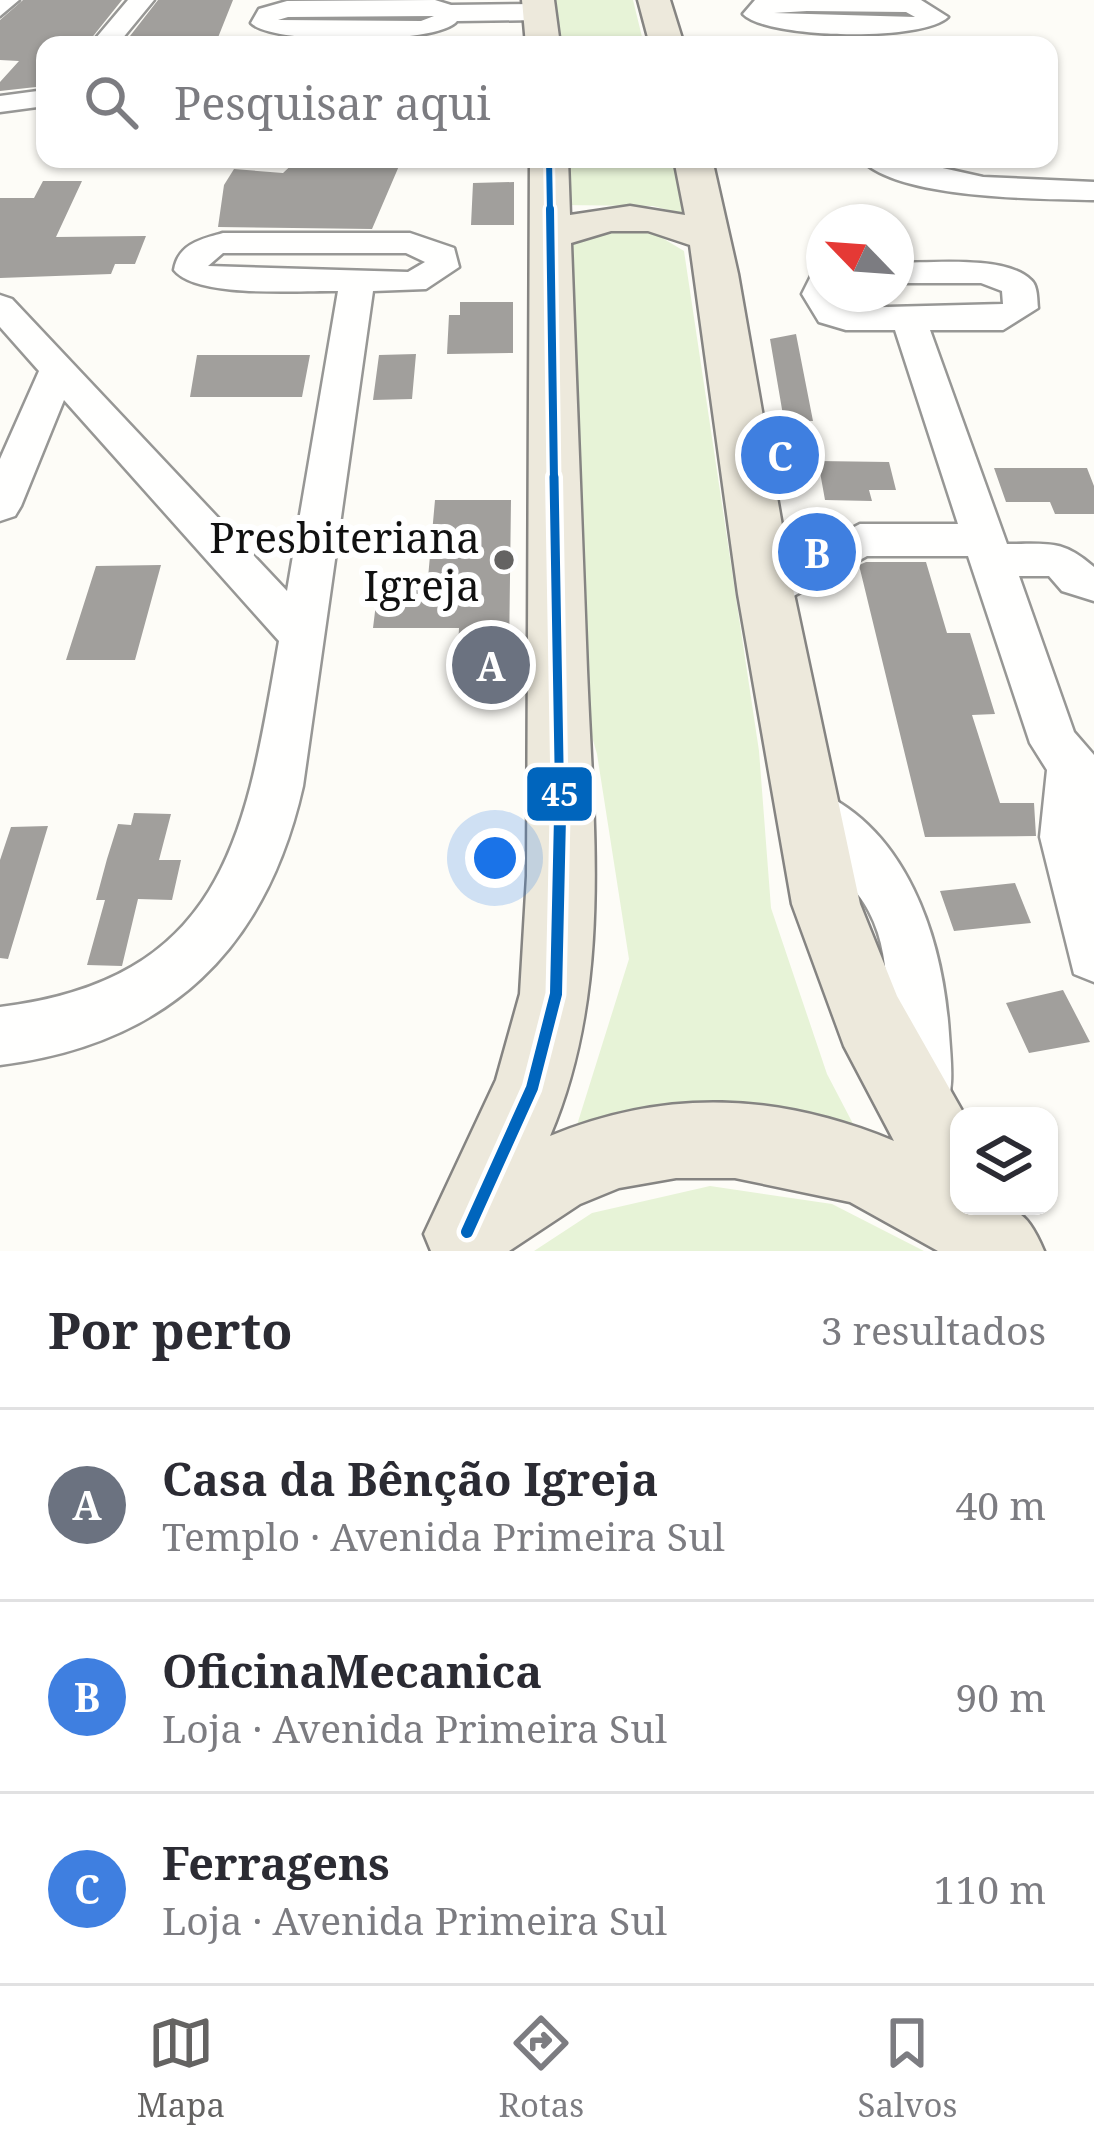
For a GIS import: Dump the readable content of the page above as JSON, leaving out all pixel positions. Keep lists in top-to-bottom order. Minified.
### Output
{"places":["Presbiteriana Igreja"],"lines":["transit line 45"],"north":"top left","page":{"search":"Pesquisar aqui","pins":["C","B","A"],"heading":["Por perto","3 resultados"],"list":[{"mark":"A","name":"Casa da Bênção Igreja","note":"Templo · Avenida Primeira Sul","value":"40 m"},{"mark":"B","name":"OficinaMecanica","note":"Loja · Avenida Primeira Sul","value":"90 m"},{"mark":"C","name":"Ferragens","note":"Loja · Avenida Primeira Sul","value":"110 m"}],"nav":["Mapa","Rotas","Salvos"]}}
